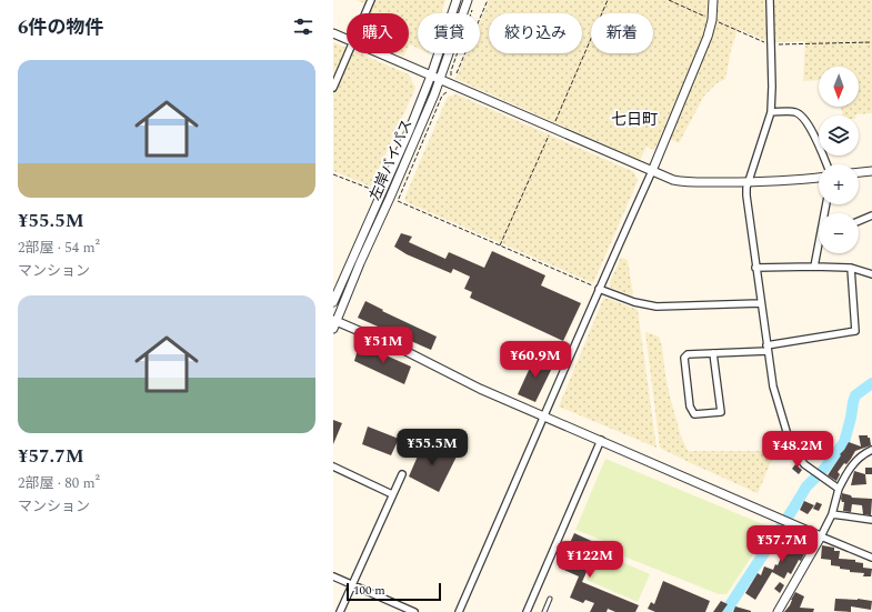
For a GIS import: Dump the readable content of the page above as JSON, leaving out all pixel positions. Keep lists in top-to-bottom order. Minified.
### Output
{"streets":{"street":["左岸バイパス"]},"districts":["七日町"],"scale_bar":"100 m","north":"bottom","page":{"heading":"6件の物件","chip":["購入","賃貸","絞り込み","新着"],"list":[{"name":"¥55.5M","note":"2部屋 · 54 m² · マンション"},{"name":"¥57.7M","note":"2部屋 · 80 m² · マンション"}],"map_buttons":["+","−"],"price":["¥51M","¥60.9M","¥55.5M","¥48.2M","¥57.7M","¥122M"],"scale":"100 m"}}
